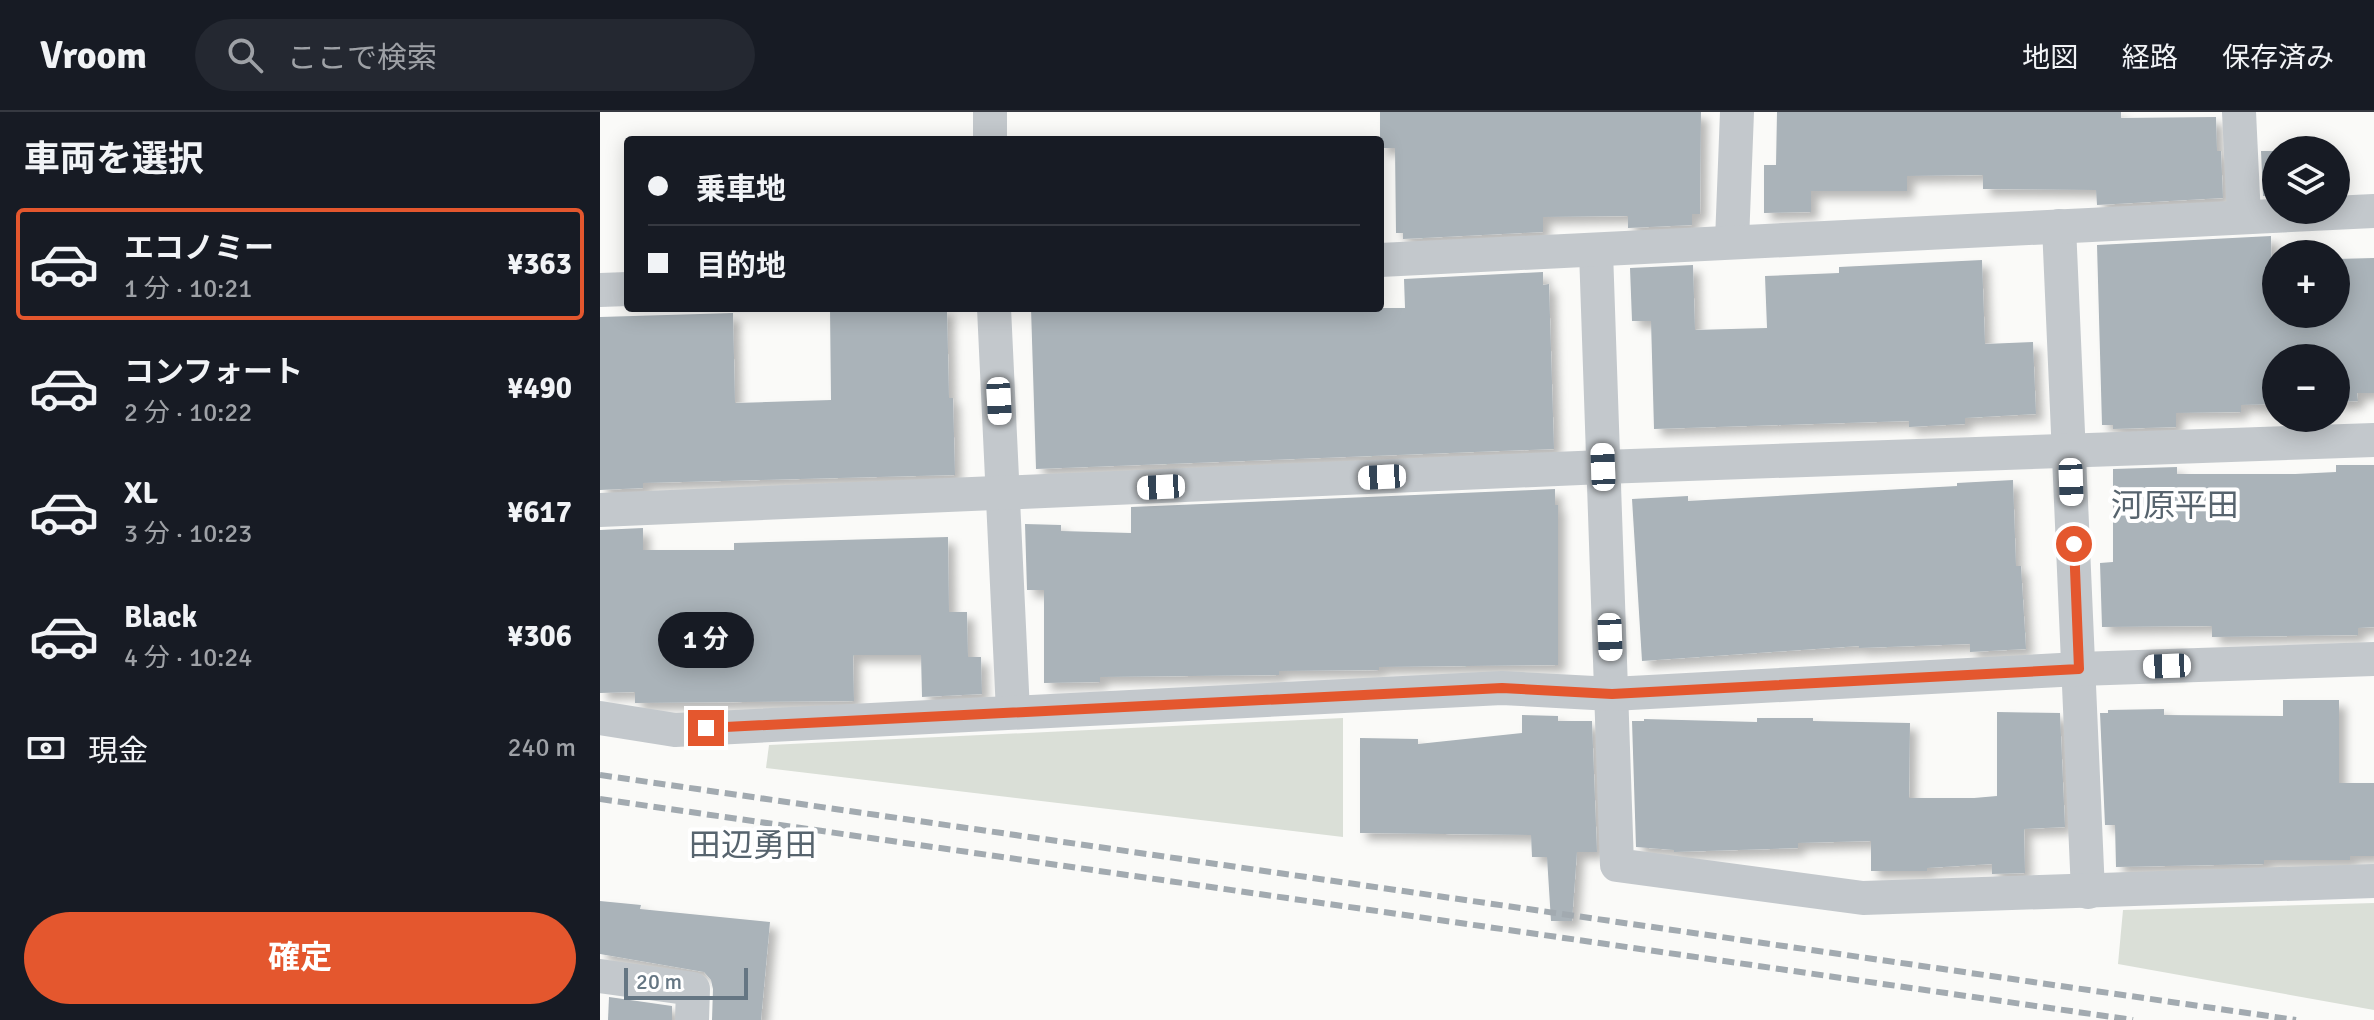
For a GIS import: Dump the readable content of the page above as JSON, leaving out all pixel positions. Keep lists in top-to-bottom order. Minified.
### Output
{"districts":["河原平田","田辺勇田"],"scale_bar":"20 m","page":{"header":"Vroom","search":"ここで検索","nav":["地図","経路","保存済み"],"heading":"車両を選択","map_buttons":["+","−"],"banner":["乗車地","目的地"],"list":[{"name":"エコノミー","note":"1 分 · 10:21","value":"¥363"},{"name":"コンフォート","note":"2 分 · 10:22","value":"¥490"},{"name":"XL","note":"3 分 · 10:23","value":"¥617"},{"name":"Black","note":"4 分 · 10:24","value":"¥306"}],"bubble":"1 分","pay":["現金","240 m"],"buttons":"確定","scale":"20 m"}}
